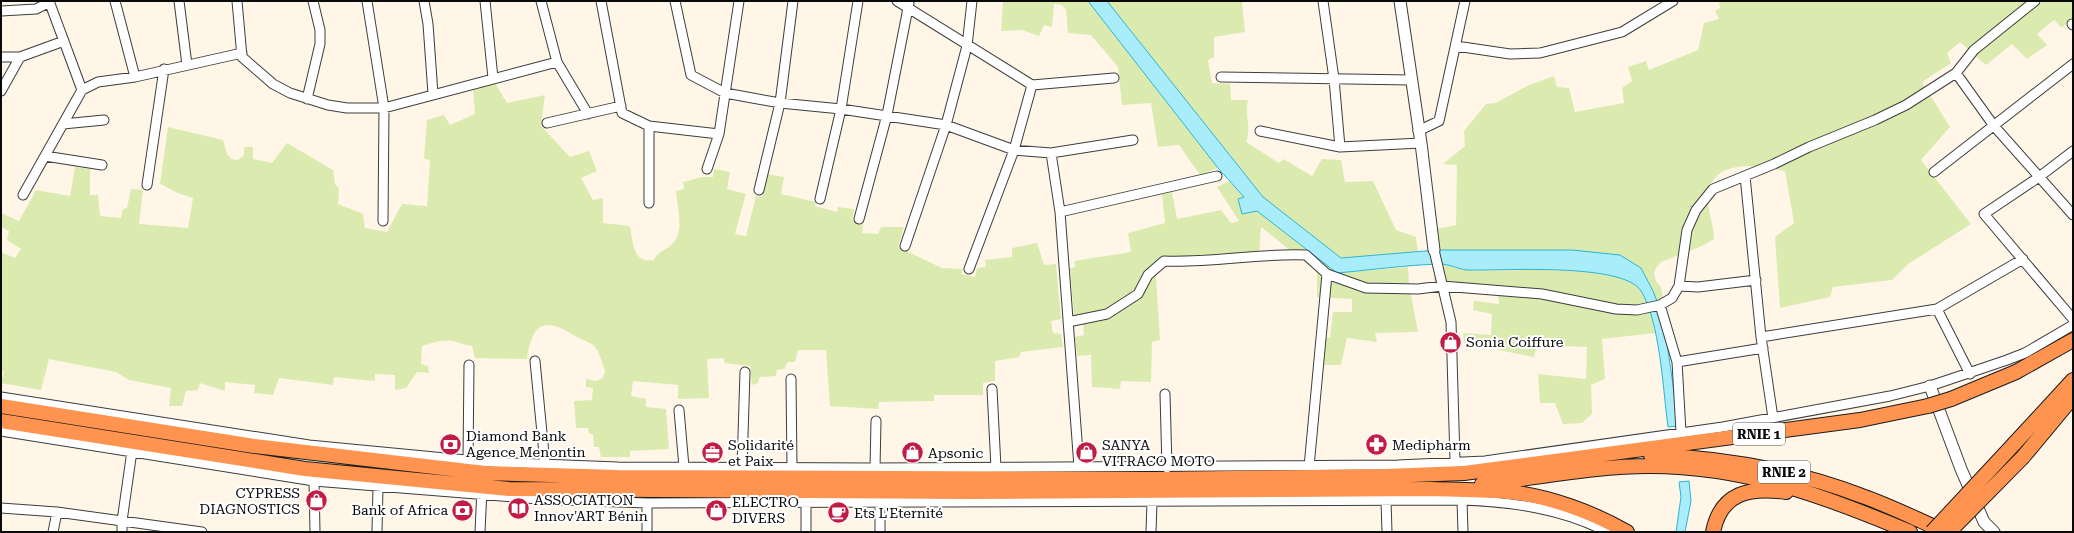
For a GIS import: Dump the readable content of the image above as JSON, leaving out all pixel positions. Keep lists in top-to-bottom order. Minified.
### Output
{"streets":{"highway":["RNIE 1","RNIE 2"]},"crossings":[["RNIE 1","RNIE 2"]],"places":{"shop":["Sonia Coiffure","Apsonic","SANYA VITRACO MOTO","CYPRESS DIAGNOSTICS","ELECTRO DIVERS"],"bank":["Diamond Bank Agence Menontin","Bank of Africa"],"pharmacy":["Medipharm"],"office":["Solidarité et Paix"],"library":["ASSOCIATION Innov'ART Bénin"],"cafe":["Ets L'Eternité"]}}
